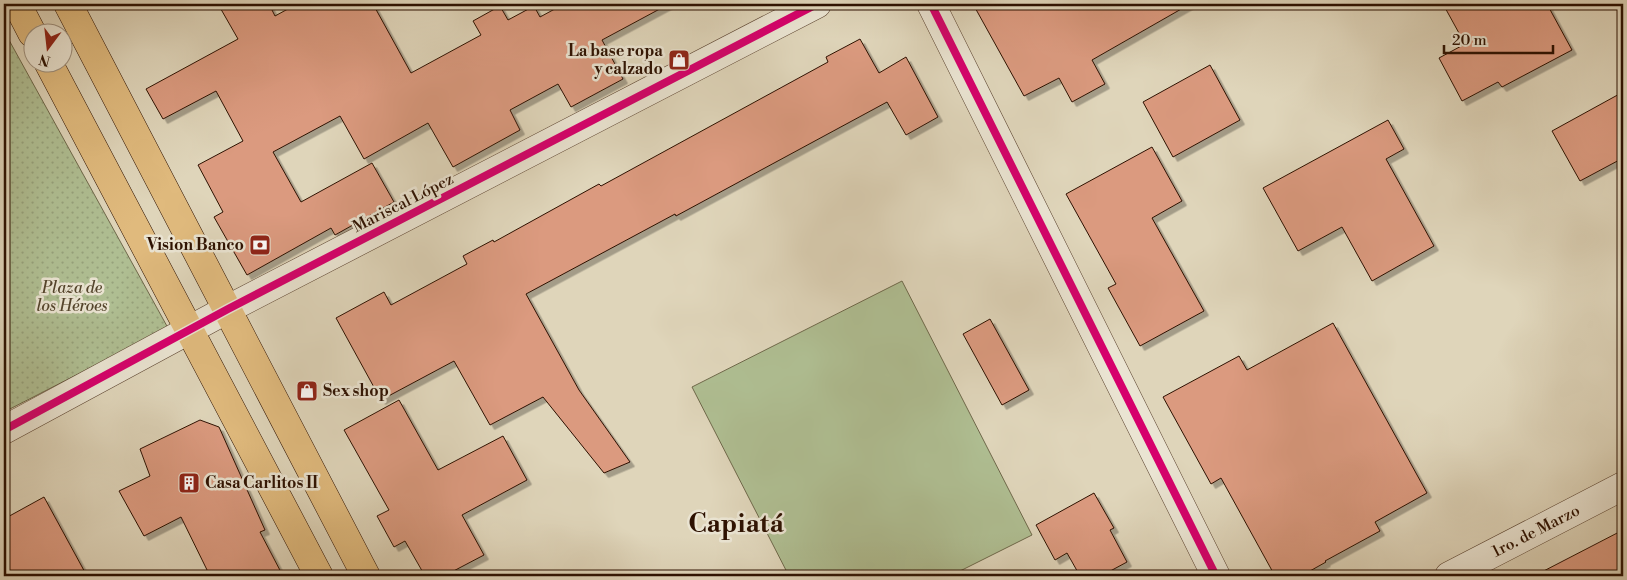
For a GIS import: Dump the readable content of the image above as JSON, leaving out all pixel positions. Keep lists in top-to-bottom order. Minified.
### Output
{"streets":{"street":["Mariscal López","1ro. de Marzo"]},"districts":["Capiatá"],"parks":["Plaza de los Héroes"],"places":{"shop":["La base ropa y calzado","Sex shop"],"bank":["Vision Banco"],"building":["Casa Carlitos II"]},"scale_bar":"20 m","north":"bottom"}
